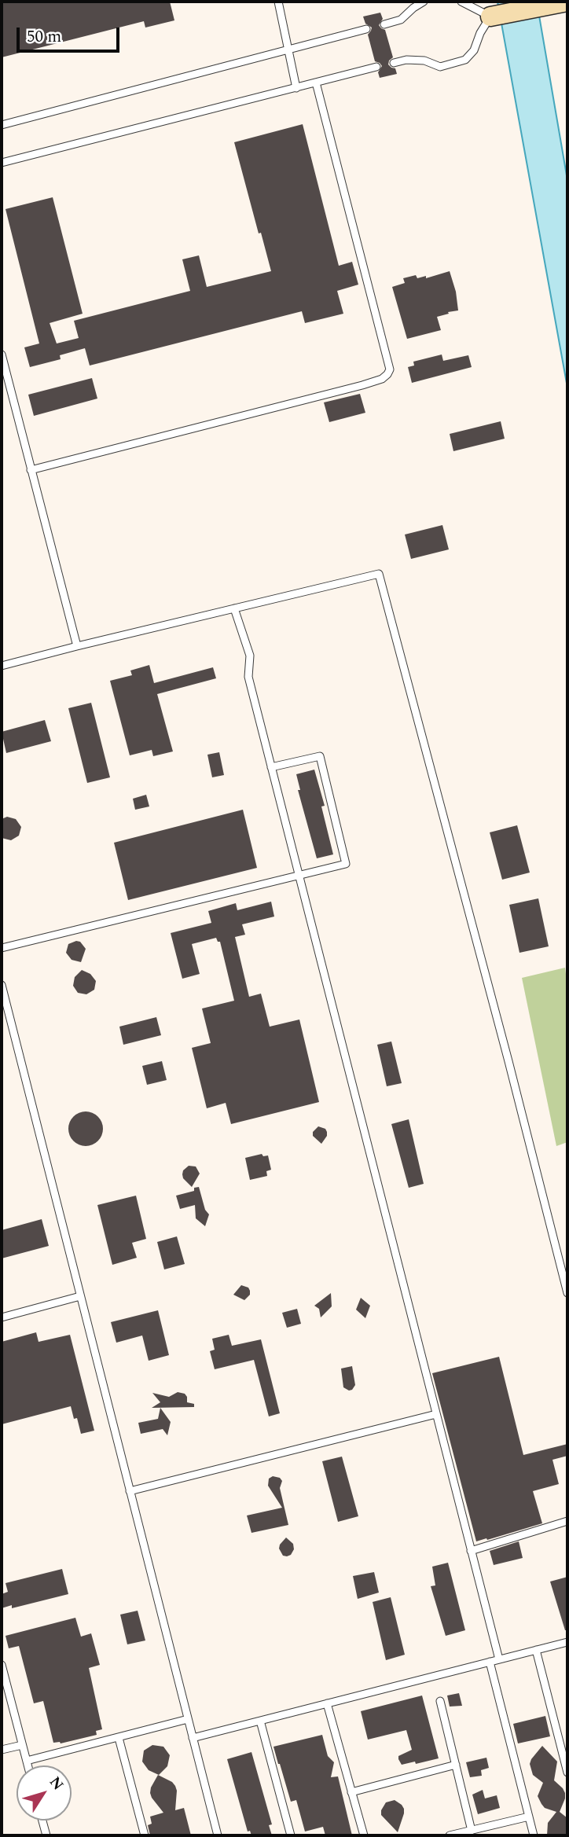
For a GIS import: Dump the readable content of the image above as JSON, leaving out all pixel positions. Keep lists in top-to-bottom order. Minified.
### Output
{"scale_bar":"50 m","north":"top right"}
